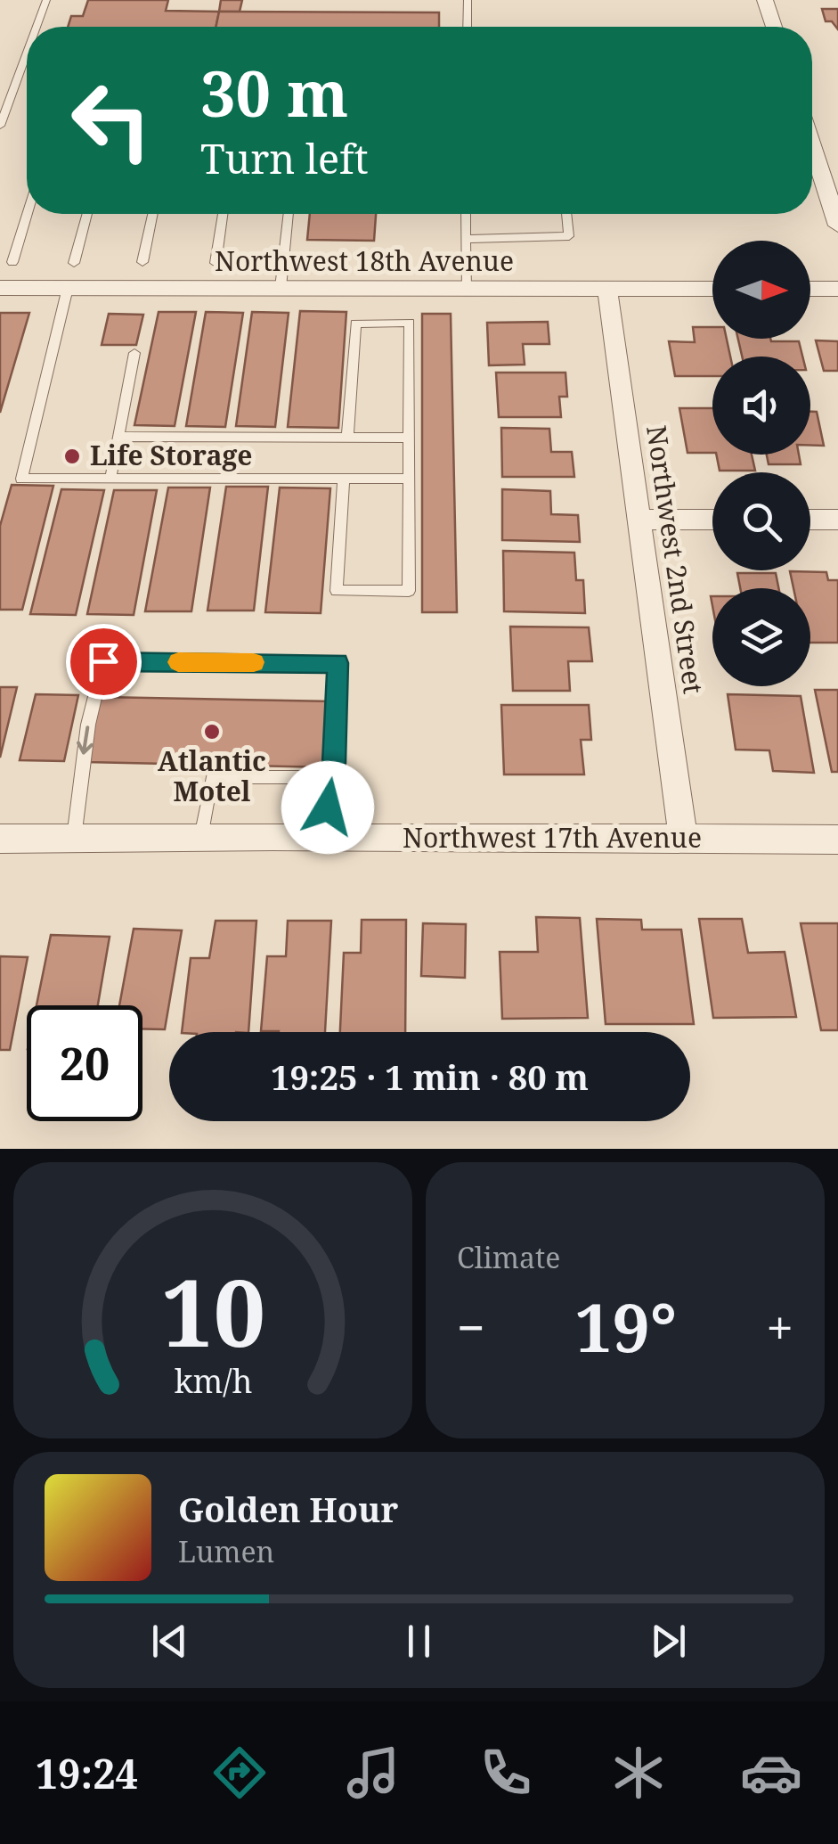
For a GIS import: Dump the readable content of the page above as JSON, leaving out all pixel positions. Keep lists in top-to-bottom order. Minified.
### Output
{"streets":{"street":["Northwest 18th Avenue","Northwest 2nd Street","Northwest 17th Avenue"]},"crossings":[["Northwest 18th Avenue","Northwest 2nd Street"],["Northwest 2nd Street","Northwest 17th Avenue"]],"places":["Life Storage","Atlantic Motel"],"north":"right","page":{"turn":["30 m","Turn left"],"limit":"20","trip":"19:25 · 1 min · 80 m","tile":"Climate","heat":["−","19°","+"],"song":["Golden Hour","Lumen"],"tabs":"19:24","gauge":["10","km/h"]}}
